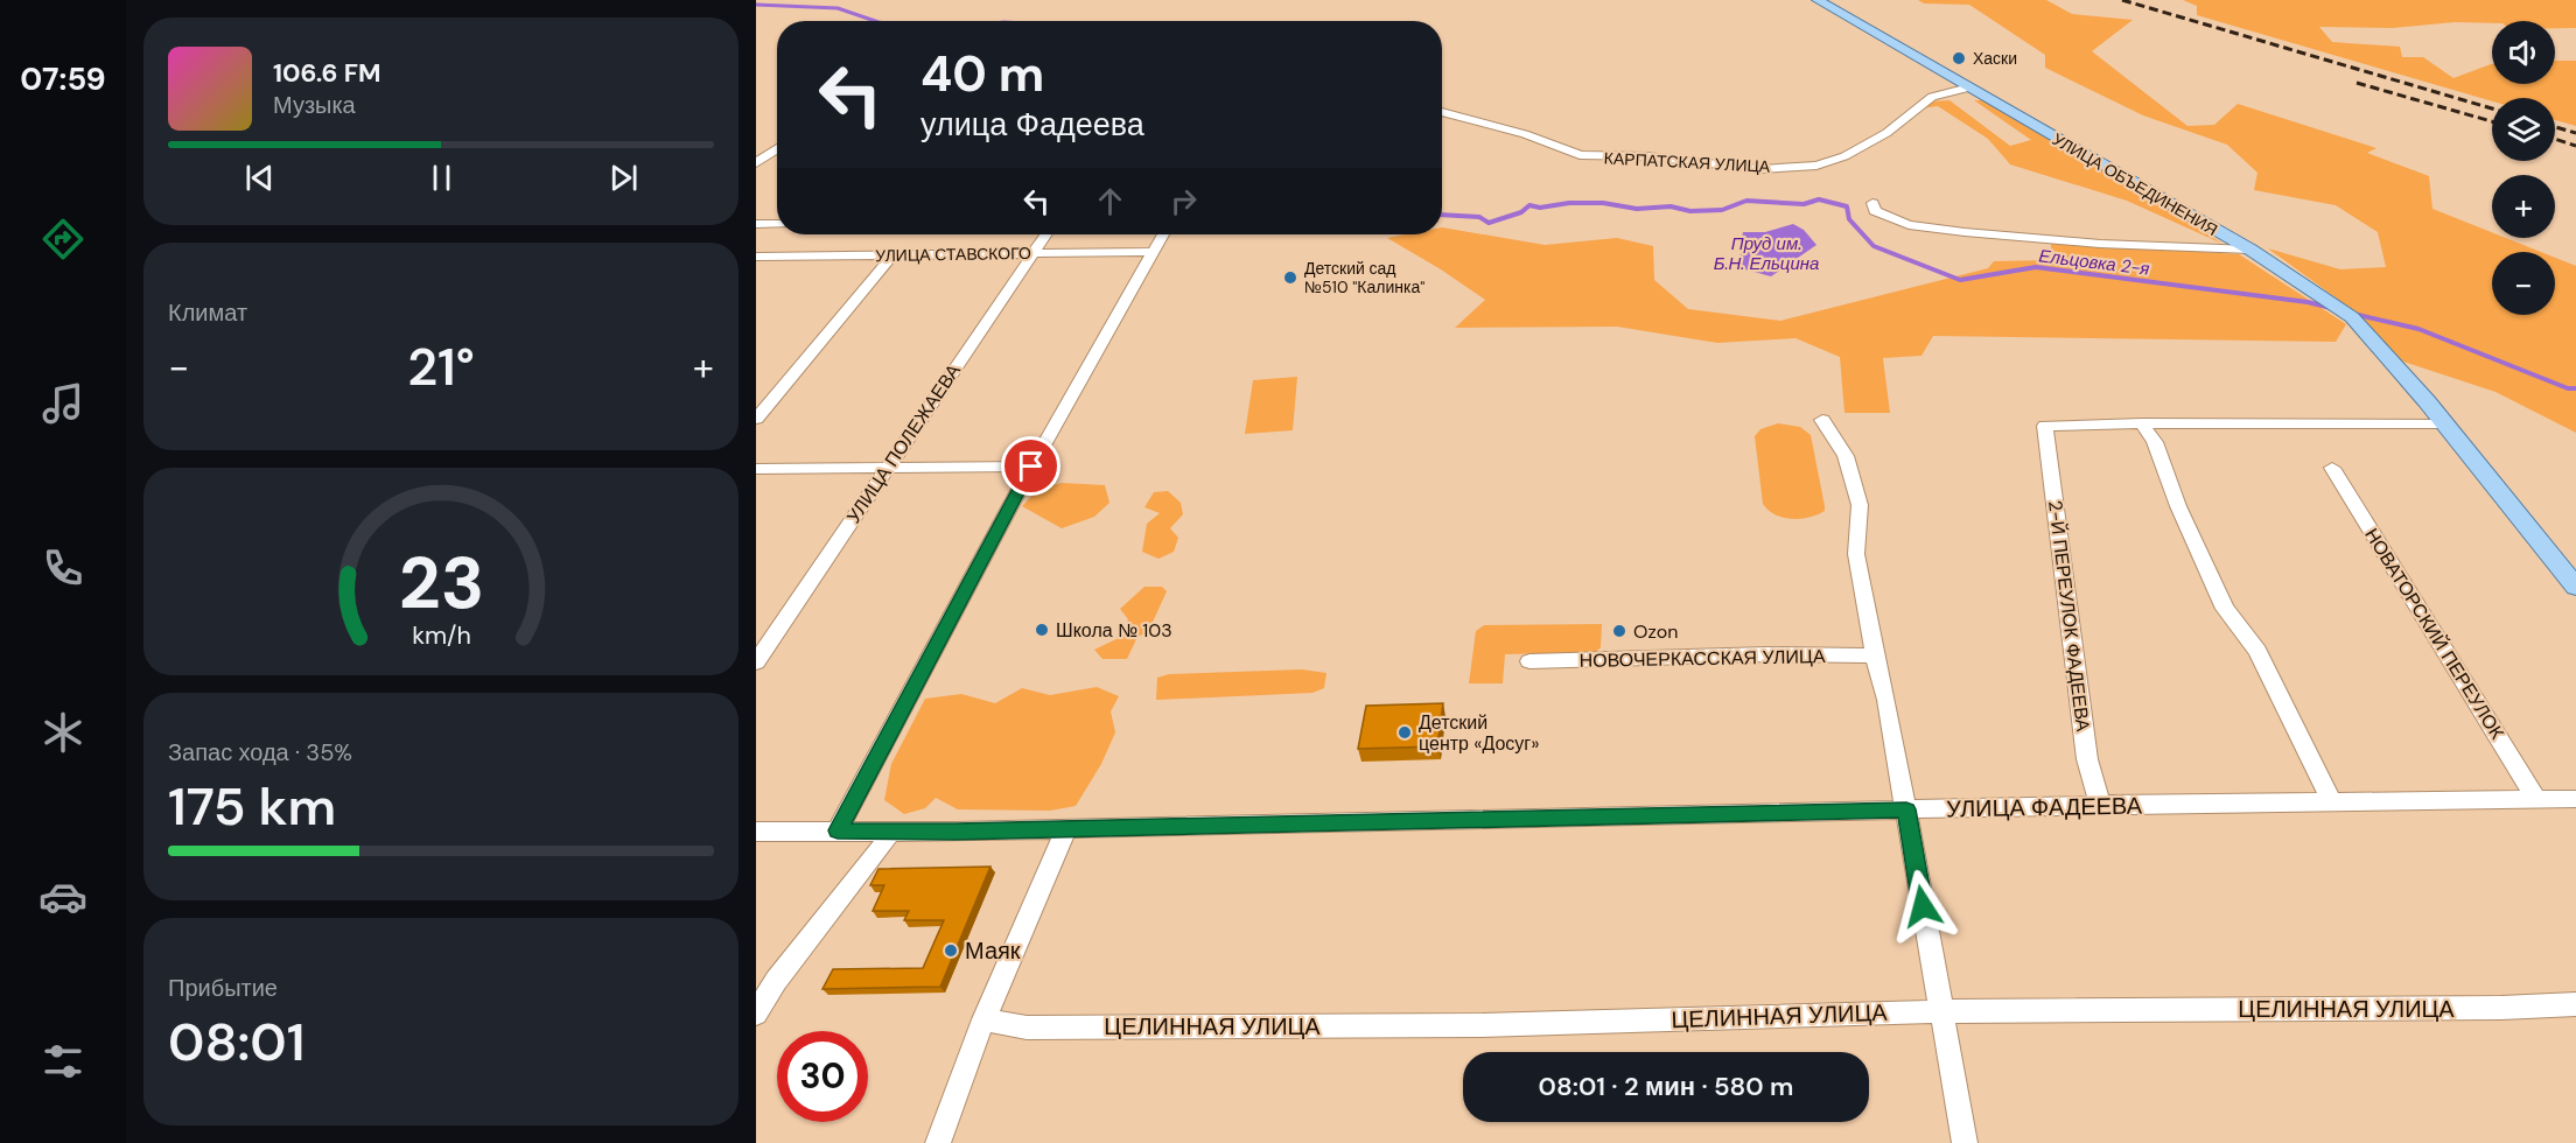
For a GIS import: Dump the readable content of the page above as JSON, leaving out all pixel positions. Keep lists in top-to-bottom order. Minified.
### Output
{"streets":{"main road":["УЛИЦА ОБЪЕДИНЕНИЯ"],"street":["КАРПАТСКАЯ УЛИЦА","УЛИЦА СТАВСКОГО","УЛИЦА ПОЛЕЖАЕВА","2-Й ПЕРЕУЛОК ФАДЕЕВА","НОВАТОРСКИЙ ПЕРЕУЛОК","НОВОЧЕРКАССКАЯ УЛИЦА","УЛИЦА ФАДЕЕВА","ЦЕЛИННАЯ УЛИЦА"]},"crossings":[["КАРПАТСКАЯ УЛИЦА","УЛИЦА ОБЪЕДИНЕНИЯ"],["УЛИЦА СТАВСКОГО","УЛИЦА ПОЛЕЖАЕВА"],["2-Й ПЕРЕУЛОК ФАДЕЕВА","УЛИЦА ФАДЕЕВА"],["НОВАТОРСКИЙ ПЕРЕУЛОК","УЛИЦА ФАДЕЕВА"]],"water":["Пруд им. Б.Н. Ельцина","Ельцовка 2-я"],"places":["Хаски","Детский сад №510 \"Калинка\"","Школа № 103","Ozon","Детский центр «Досуг»","Маяк"],"page":{"tabs":"07:59","map_buttons":["+","−"],"turn":["40 m","улица Фадеева"],"song":["106.6 FM","Музыка"],"tile":["Климат",["Запас хода · 35%","175 km"],["Прибытие","08:01"]],"heat":["−","21°","+"],"limit":"30","trip":"08:01 · 2 мин · 580 m","gauge":["23","km/h"]}}
